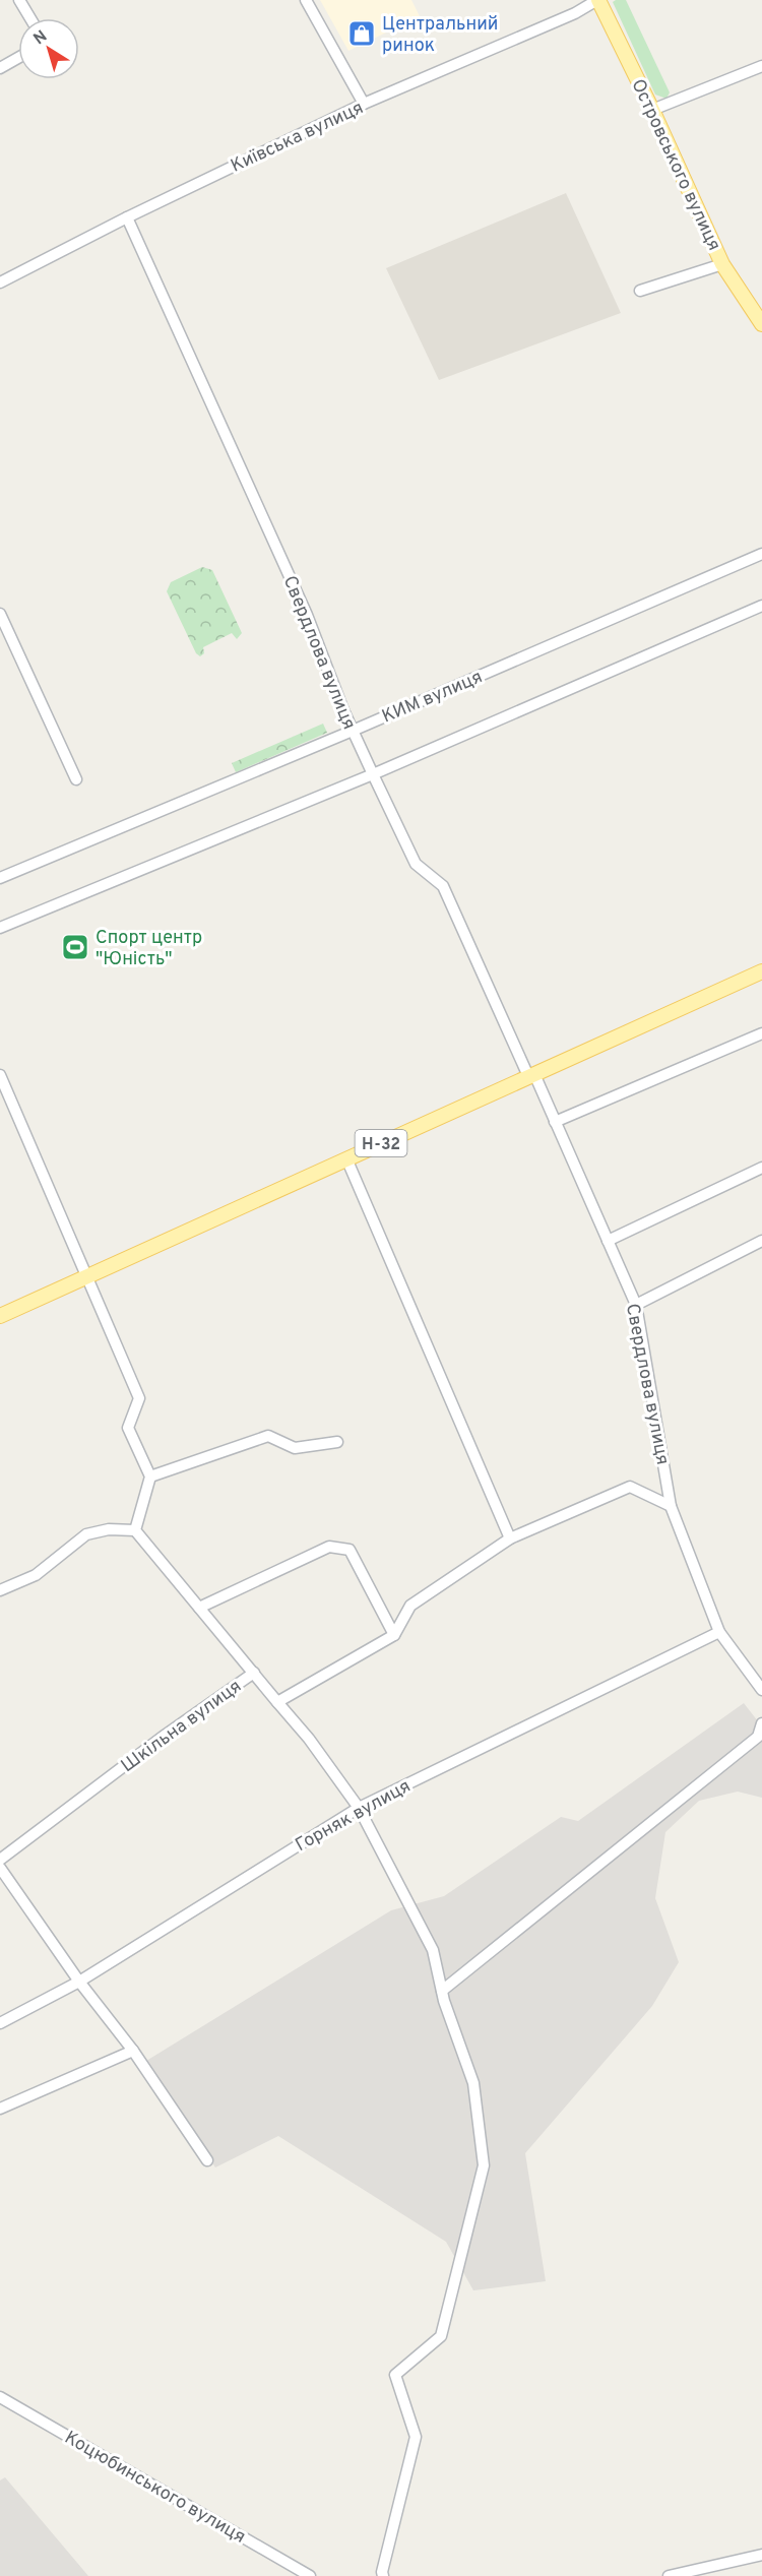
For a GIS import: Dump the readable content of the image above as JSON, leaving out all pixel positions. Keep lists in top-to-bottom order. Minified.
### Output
{"streets":{"main road":["Островського вулиця","Н-32"],"street":["Київська вулиця","Свердлова вулиця","КИМ вулиця","Шкільна вулиця","Горняк вулиця","Коцюбинського вулиця"]},"crossings":[["Київська вулиця","Островського вулиця"],["Київська вулиця","Свердлова вулиця"],["Свердлова вулиця","КИМ вулиця"],["Свердлова вулиця","Н-32"],["Свердлова вулиця","Горняк вулиця"],["Шкільна вулиця","Горняк вулиця"]],"places":{"shop":["Центральний ринок"],"sports":["Спорт центр \"Юність\""]},"north":"top left"}
